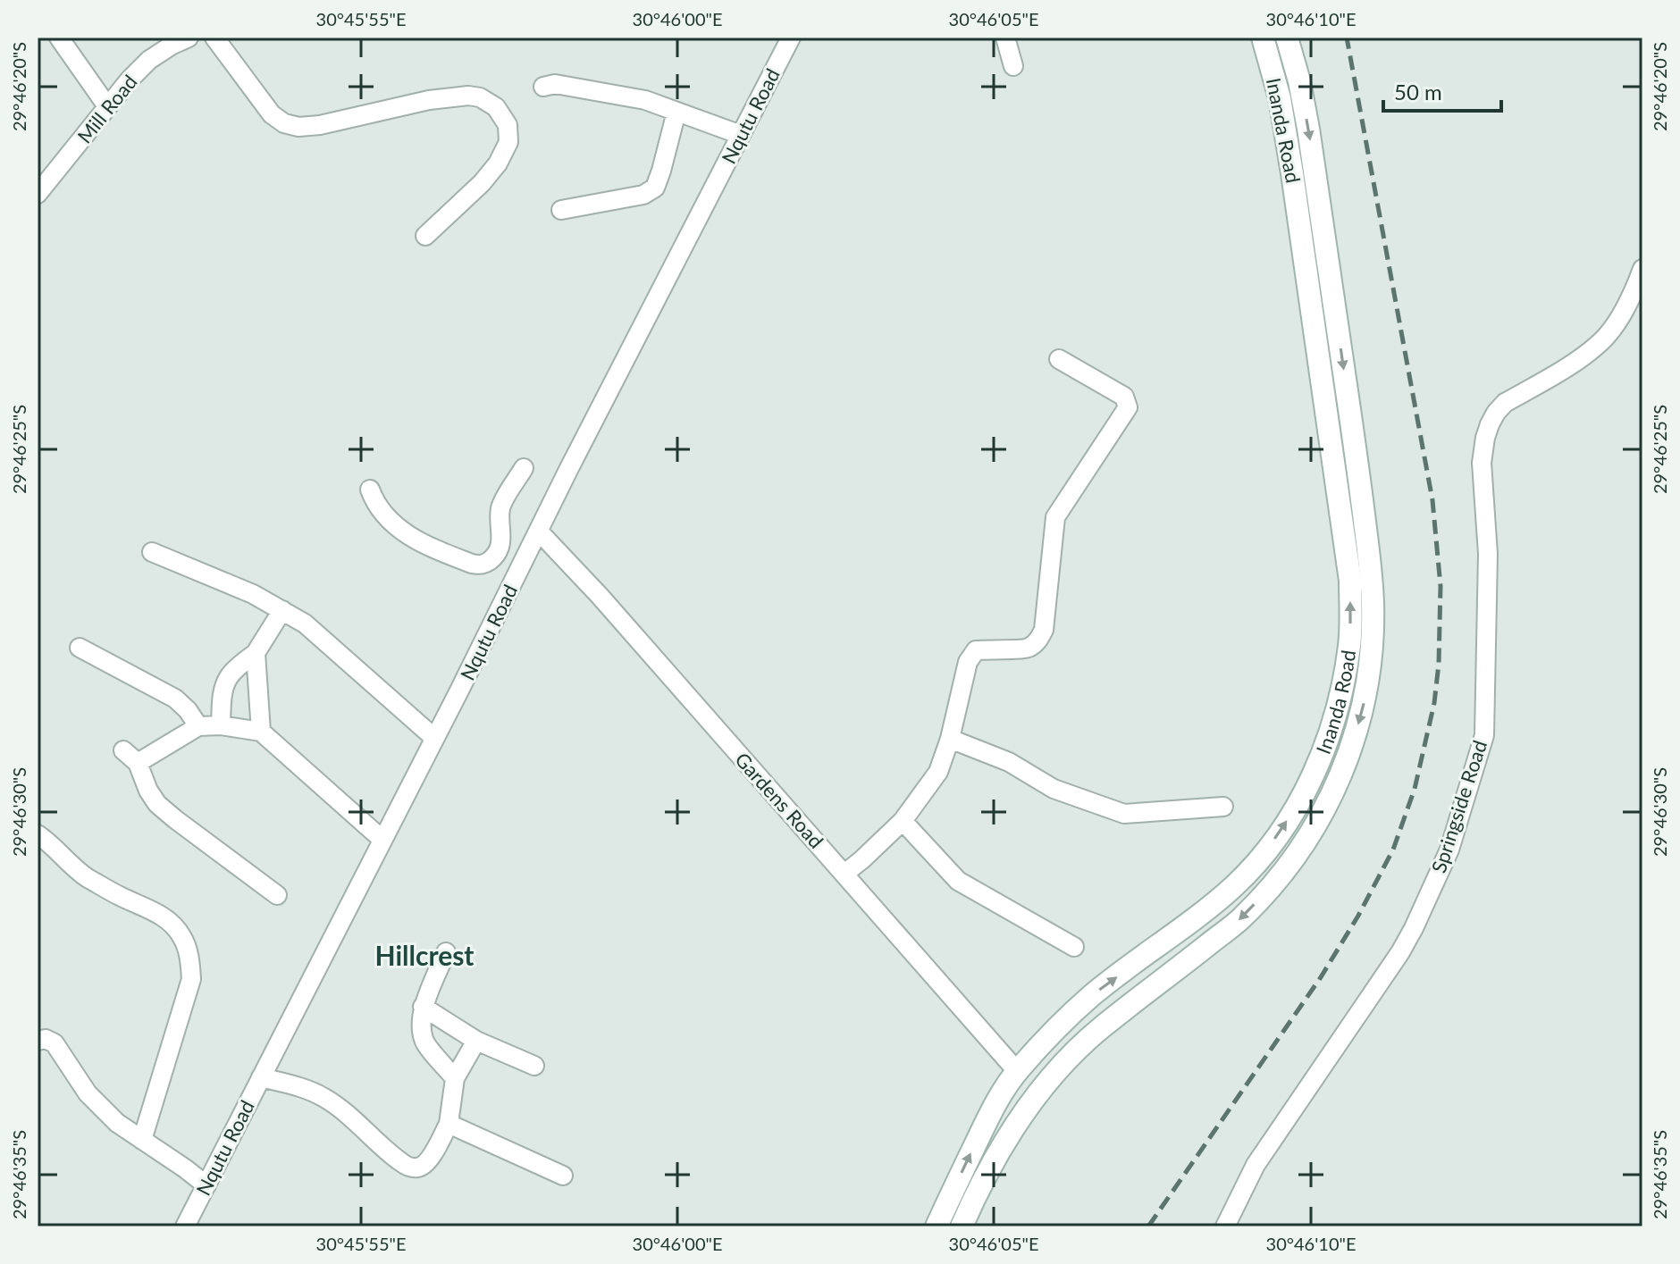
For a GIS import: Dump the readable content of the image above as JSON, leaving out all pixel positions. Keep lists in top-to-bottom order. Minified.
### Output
{"streets":{"main road":["Inanda Road"],"street":["Mill Road","Nqutu Road","Gardens Road","Springside Road"]},"crossings":[["Nqutu Road","Gardens Road"],["Inanda Road","Gardens Road"]],"districts":["Hillcrest"],"scale_bar":"50 m","coordinates":["30°45'55\"E","30°46'00\"E","30°46'05\"E","30°46'10\"E","29°46'20\"S","29°46'25\"S","29°46'30\"S","29°46'35\"S"]}
